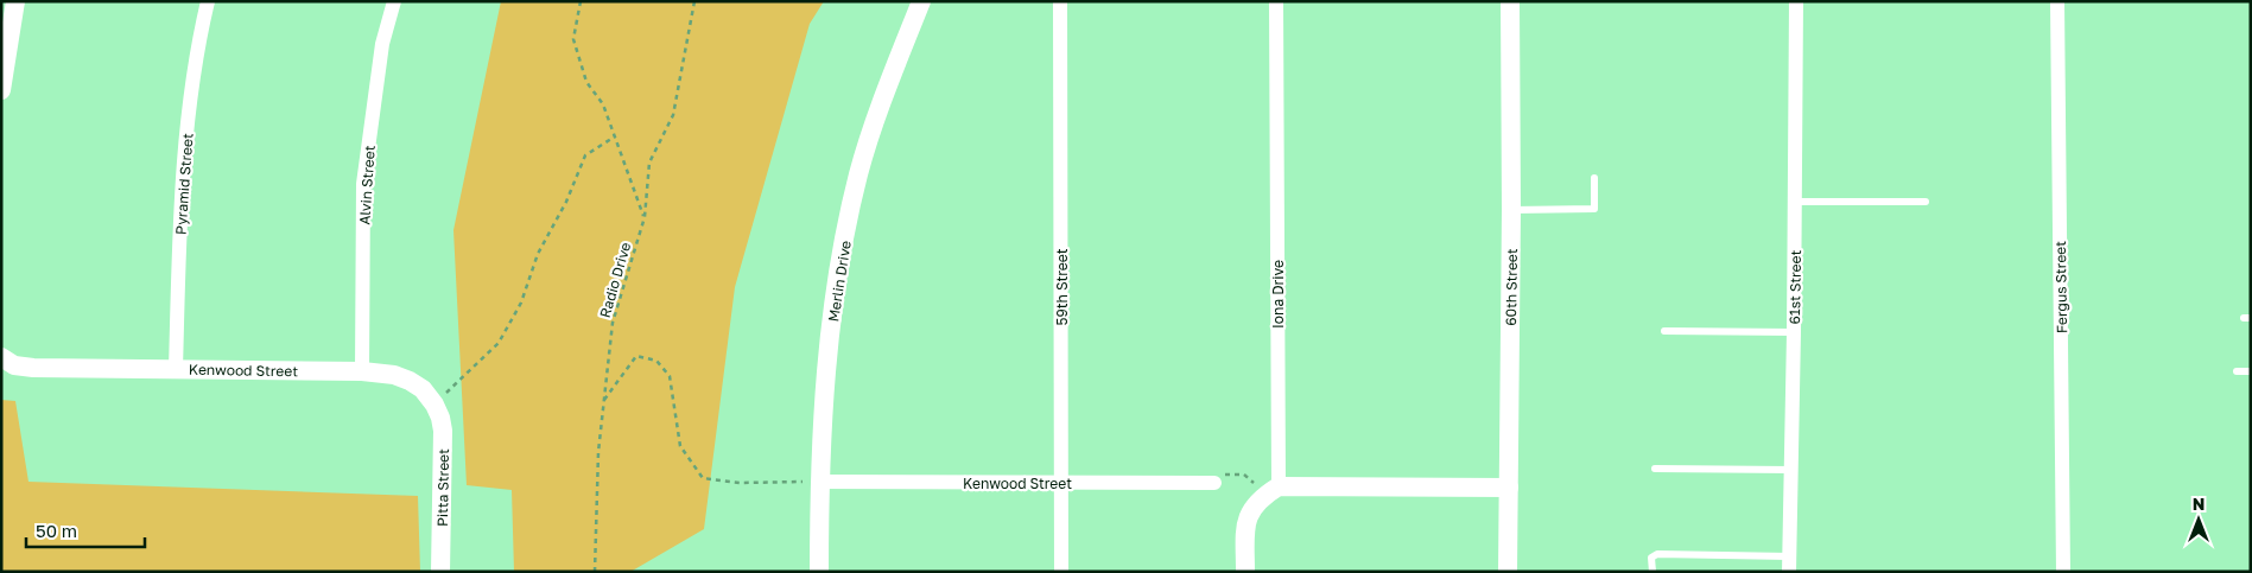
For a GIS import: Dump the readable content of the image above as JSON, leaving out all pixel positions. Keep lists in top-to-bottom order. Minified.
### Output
{"streets":{"street":["Pyramid Street","Alvin Street","Merlin Drive","59th Street","60th Street","61st Street","Fergus Street","Iona Drive","Kenwood Street","Pitta Street"],"path":["Radio Drive"]},"crossings":[["Pyramid Street","Kenwood Street"],["Alvin Street","Kenwood Street"],["Merlin Drive","Kenwood Street"],["59th Street","Kenwood Street"],["Kenwood Street","Pitta Street"]],"scale_bar":"50 m","north":"top"}
